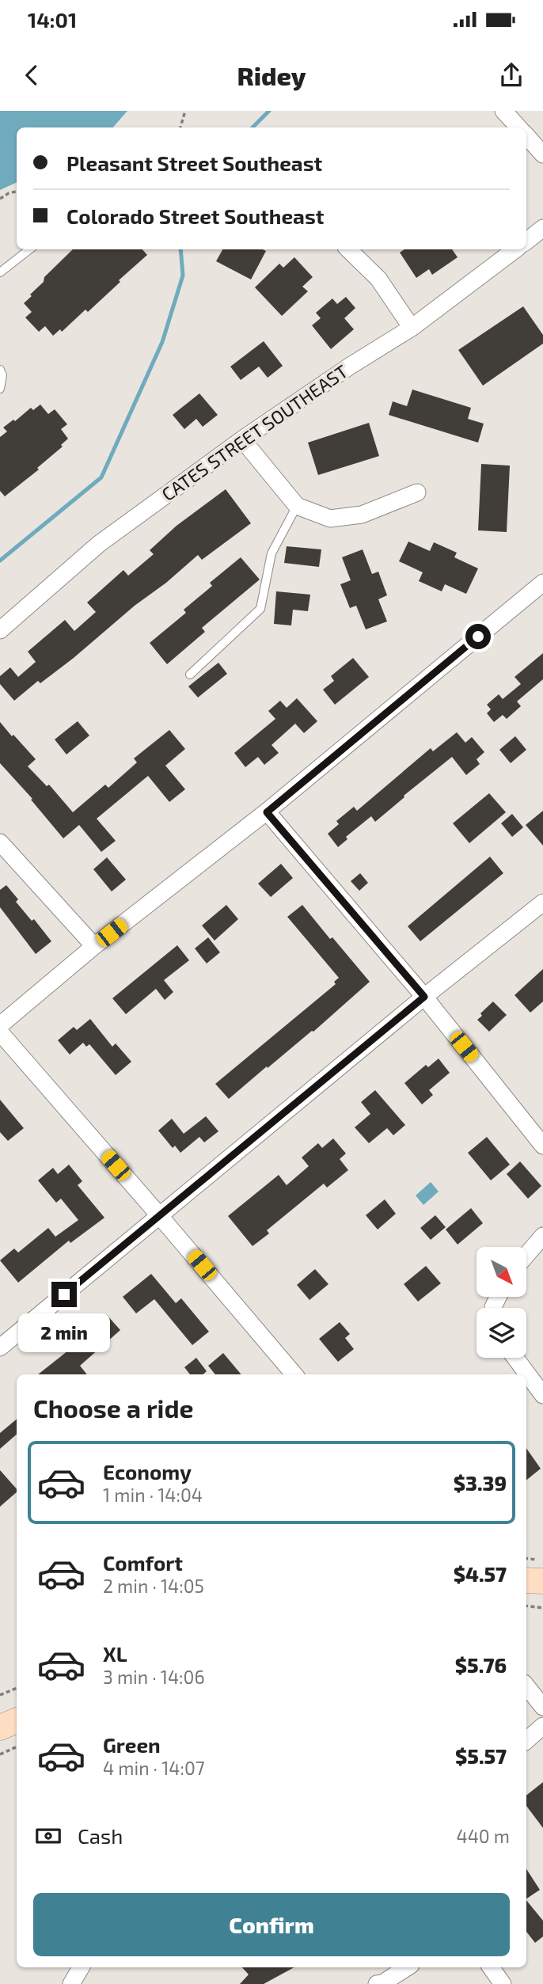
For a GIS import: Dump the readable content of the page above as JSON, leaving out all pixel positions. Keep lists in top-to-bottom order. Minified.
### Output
{"streets":{"street":["CATES STREET SOUTHEAST"]},"north":"bottom right","page":{"status":"14:01","header":"Ridey","banner":["Pleasant Street Southeast","Colorado Street Southeast"],"bubble":"2 min","heading":"Choose a ride","list":[{"name":"Economy","note":"1 min · 14:04","value":"$3.39"},{"name":"Comfort","note":"2 min · 14:05","value":"$4.57"},{"name":"XL","note":"3 min · 14:06","value":"$5.76"},{"name":"Green","note":"4 min · 14:07","value":"$5.57"}],"pay":["Cash","440 m"],"buttons":"Confirm"}}
